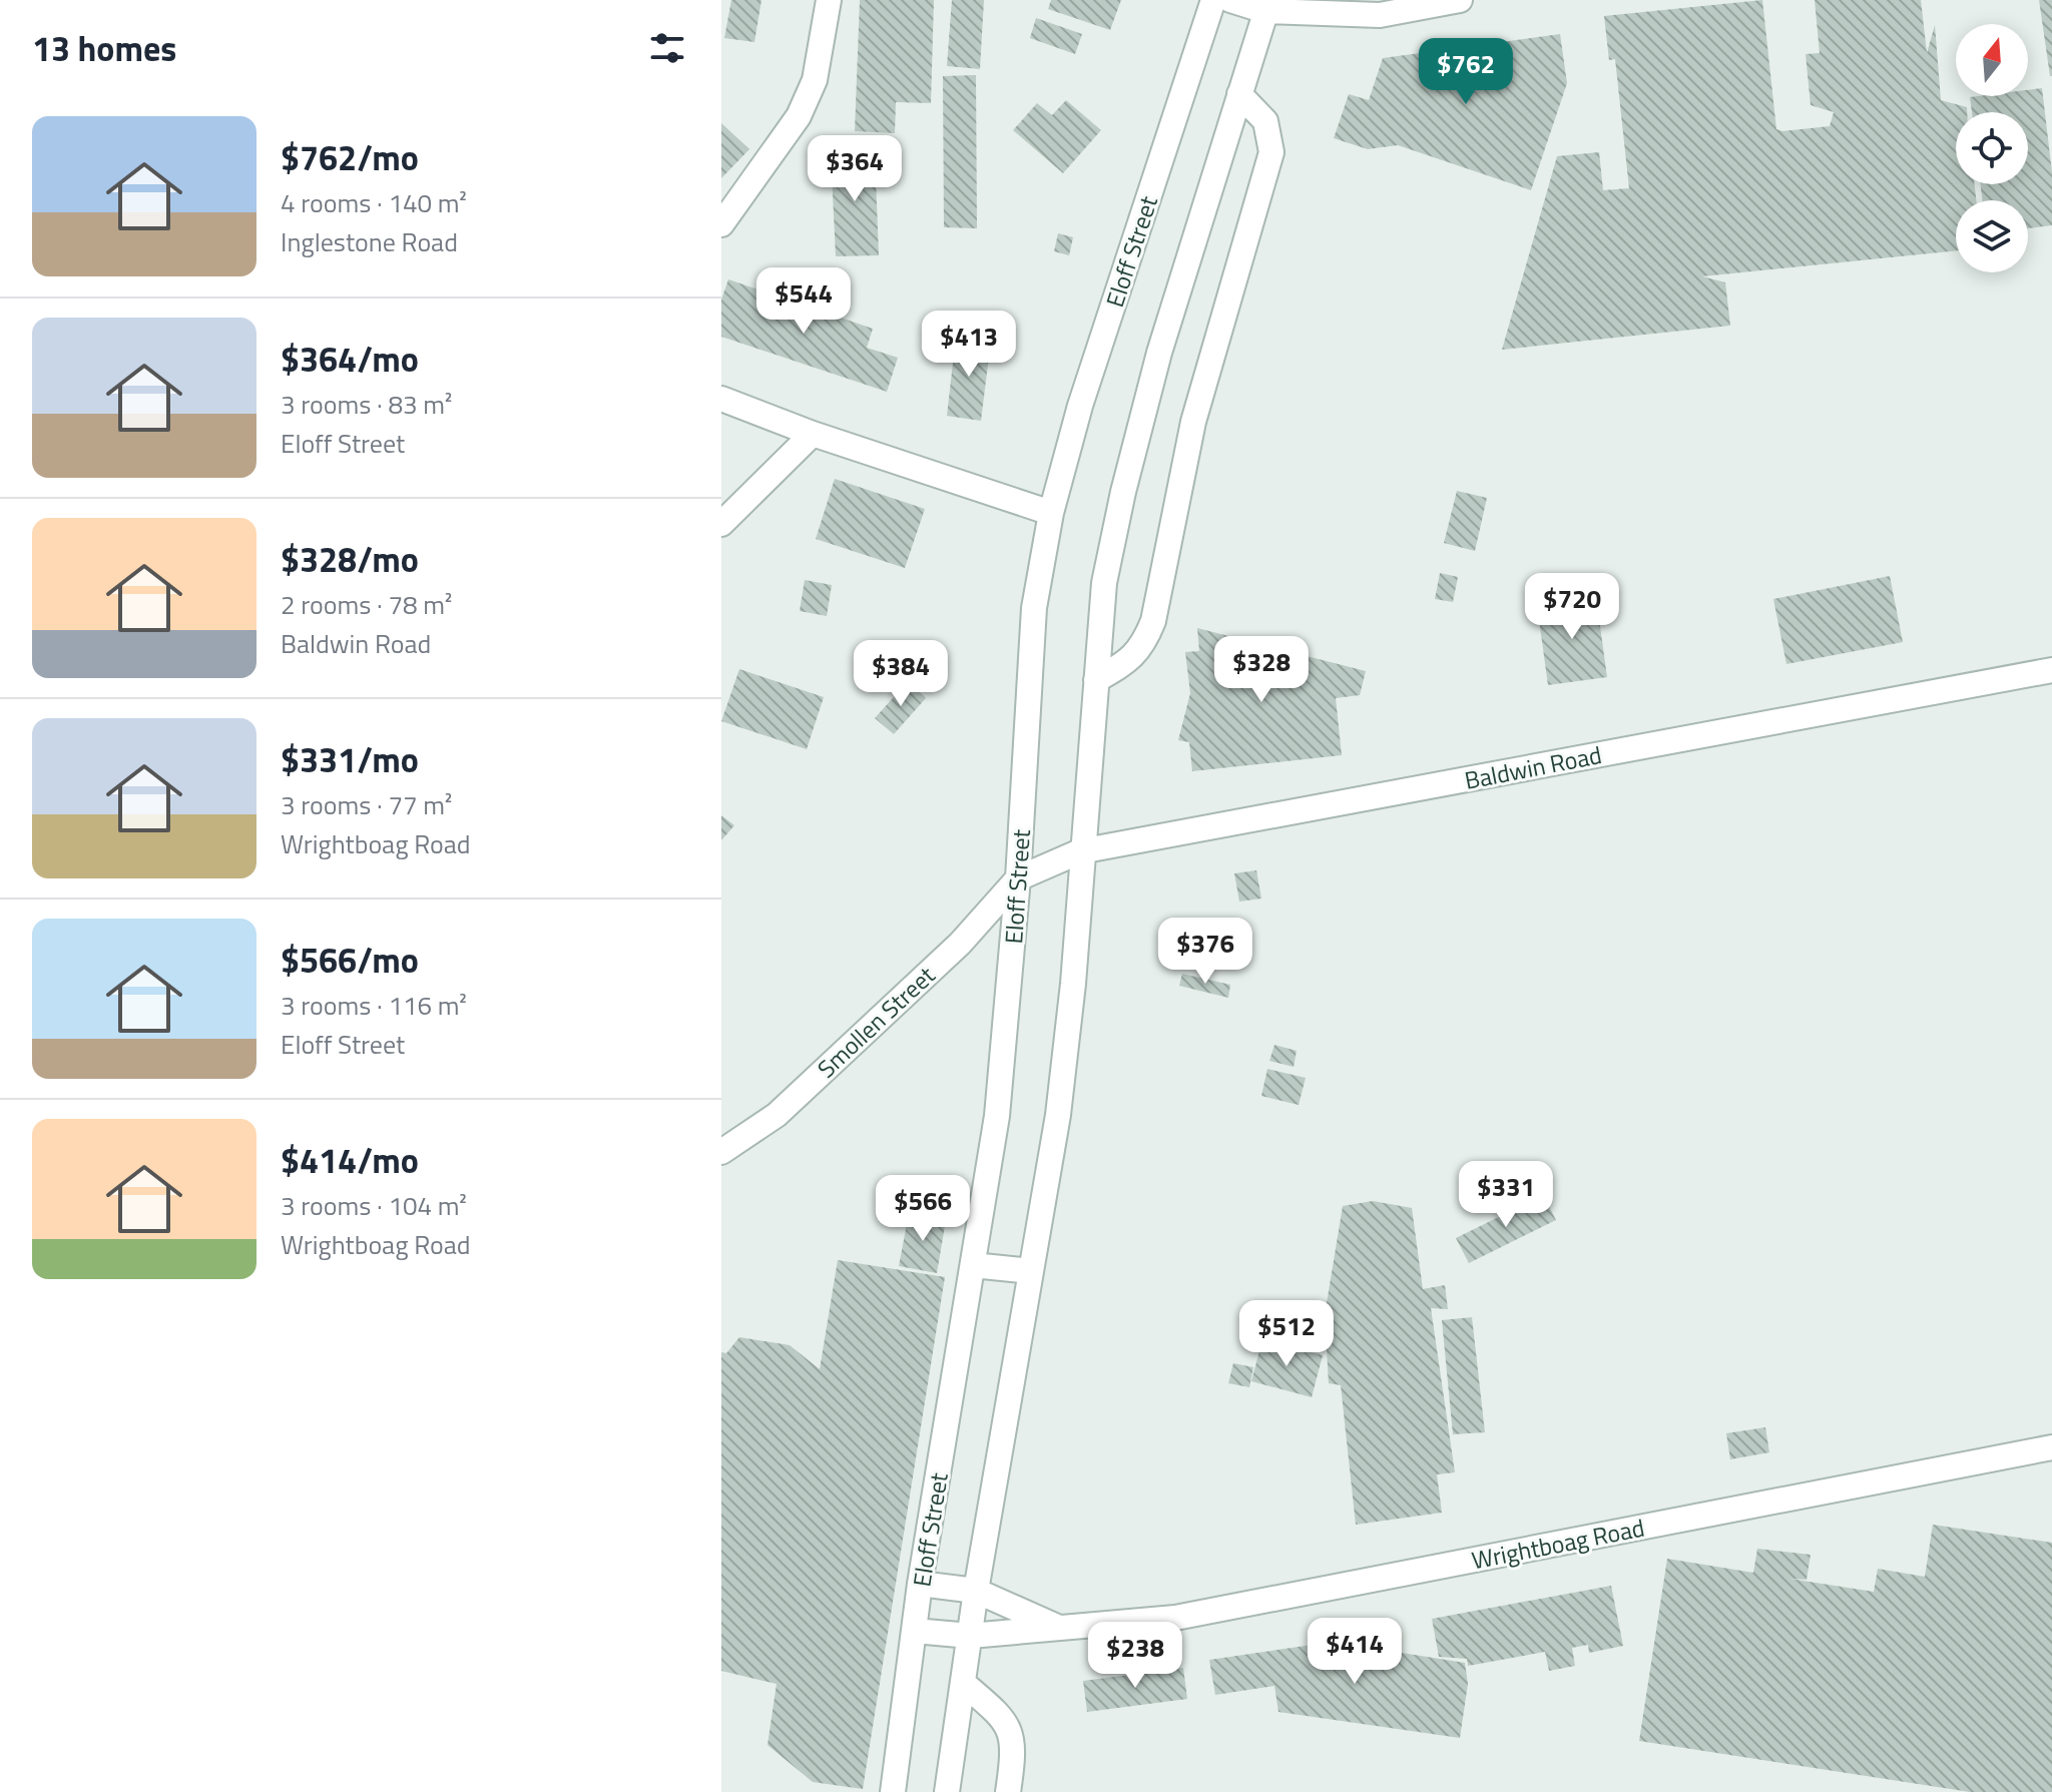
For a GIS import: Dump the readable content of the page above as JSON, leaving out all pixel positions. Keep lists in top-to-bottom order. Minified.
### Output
{"streets":{"street":["Eloff Street","Baldwin Road","Smollen Street","Wrightboag Road"]},"crossings":[["Eloff Street","Baldwin Road"],["Eloff Street","Smollen Street"],["Eloff Street","Wrightboag Road"],["Baldwin Road","Smollen Street"]],"north":"top","page":{"heading":"13 homes","price":["$762","$364","$544","$413","$720","$328","$384","$376","$331","$566","$512","$414","$238"],"list":[{"name":"$762/mo","note":"4 rooms · 140 m² · Inglestone Road"},{"name":"$364/mo","note":"3 rooms · 83 m² · Eloff Street"},{"name":"$328/mo","note":"2 rooms · 78 m² · Baldwin Road"},{"name":"$331/mo","note":"3 rooms · 77 m² · Wrightboag Road"},{"name":"$566/mo","note":"3 rooms · 116 m² · Eloff Street"},{"name":"$414/mo","note":"3 rooms · 104 m² · Wrightboag Road"}]}}
